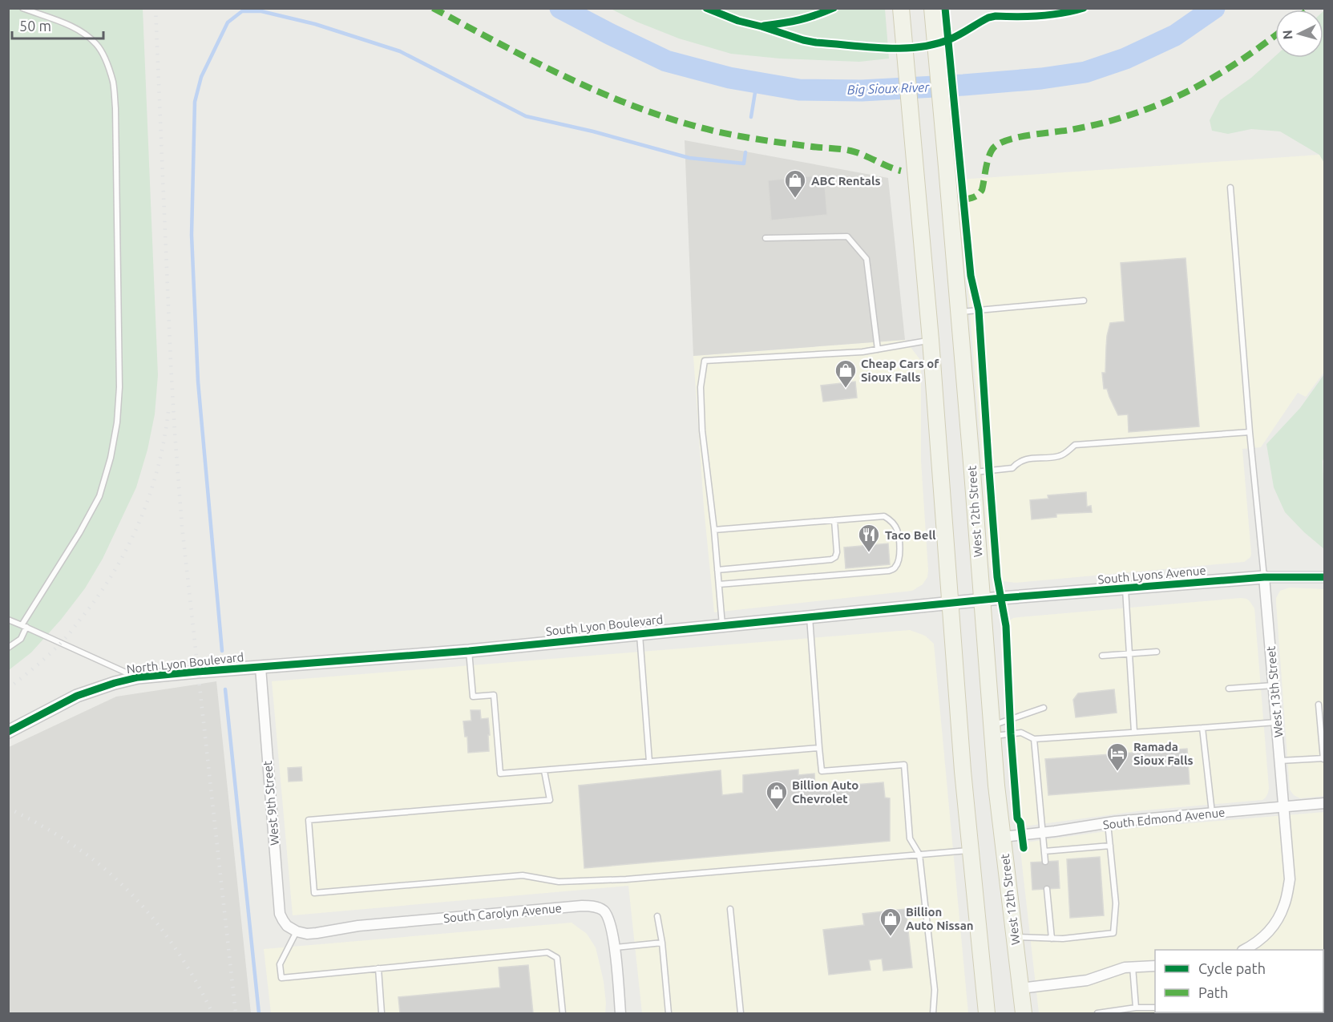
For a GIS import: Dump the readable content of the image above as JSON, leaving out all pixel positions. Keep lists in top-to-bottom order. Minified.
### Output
{"streets":{"main road":["West 12th Street"],"street":["South Lyons Avenue","South Lyon Boulevard","North Lyon Boulevard","West 13th Street","West 9th Street","South Edmond Avenue","South Carolyn Avenue"]},"crossings":[["West 12th Street","South Lyons Avenue"],["West 12th Street","South Edmond Avenue"],["South Lyons Avenue","South Lyon Boulevard"],["South Lyons Avenue","West 13th Street"],["South Lyon Boulevard","North Lyon Boulevard"],["South Lyon Boulevard","West 9th Street"],["North Lyon Boulevard","West 9th Street"],["West 13th Street","South Edmond Avenue"],["West 9th Street","South Carolyn Avenue"]],"water":["Big Sioux River"],"places":{"shop":["ABC Rentals","Cheap Cars of Sioux Falls","Billion Auto Chevrolet","Billion Auto Nissan"],"restaurant":["Taco Bell"],"hotel":["Ramada Sioux Falls"]},"legend":["Cycle path","Path"],"scale_bar":"50 m","north":"left"}
